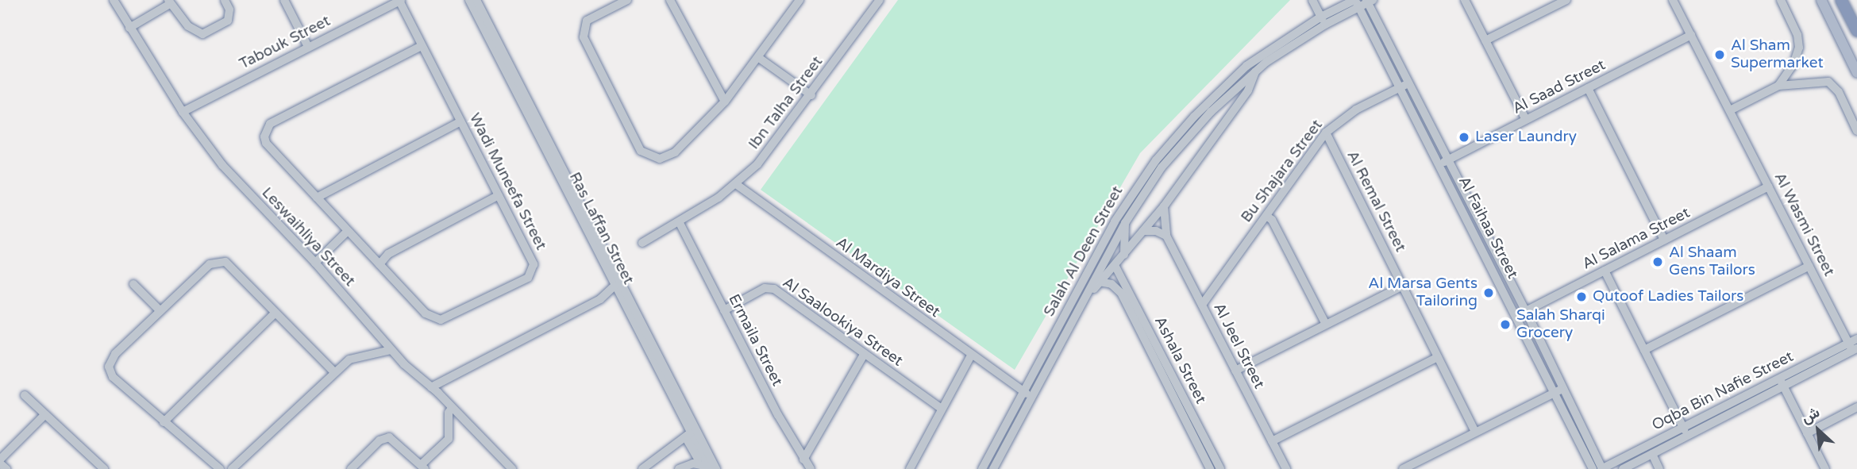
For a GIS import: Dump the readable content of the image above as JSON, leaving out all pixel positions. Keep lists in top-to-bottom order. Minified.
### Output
{"streets":{"street":["Tabouk Street","Al Saad Street","Ibn Talha Street","Bu Shajara Street","Wadi Muneefa Street","Al Remal Street","Al Wasmi Street","Al Faihaa Street","Ras Laffan Street","Leswaihliya Street","Al Salama Street","Salah Al Deen Street","Al Mardiya Street","Al Saalookiya Street","Ermaila Street","Al Jeel Street","Ashala Street","Oqba Bin Nafie Street"]},"crossings":[["Tabouk Street","Wadi Muneefa Street"],["Tabouk Street","Leswaihliya Street"],["Al Saad Street","Al Wasmi Street"],["Al Saad Street","Al Faihaa Street"],["Ibn Talha Street","Al Mardiya Street"],["Ibn Talha Street","Ermaila Street"],["Bu Shajara Street","Al Remal Street"],["Bu Shajara Street","Al Faihaa Street"],["Bu Shajara Street","Al Jeel Street"],["Al Wasmi Street","Al Salama Street"],["Al Wasmi Street","Oqba Bin Nafie Street"],["Al Faihaa Street","Al Salama Street"],["Al Faihaa Street","Salah Al Deen Street"],["Al Faihaa Street","Oqba Bin Nafie Street"],["Salah Al Deen Street","Al Mardiya Street"],["Salah Al Deen Street","Al Jeel Street"],["Salah Al Deen Street","Ashala Street"],["Al Saalookiya Street","Ermaila Street"]],"places":["Al Sham Supermarket","Laser Laundry","Al Shaam Gens Tailors","Al Marsa Gents Tailoring","Qutoof Ladies Tailors","Salah Sharqi Grocery"],"north":"top left"}
